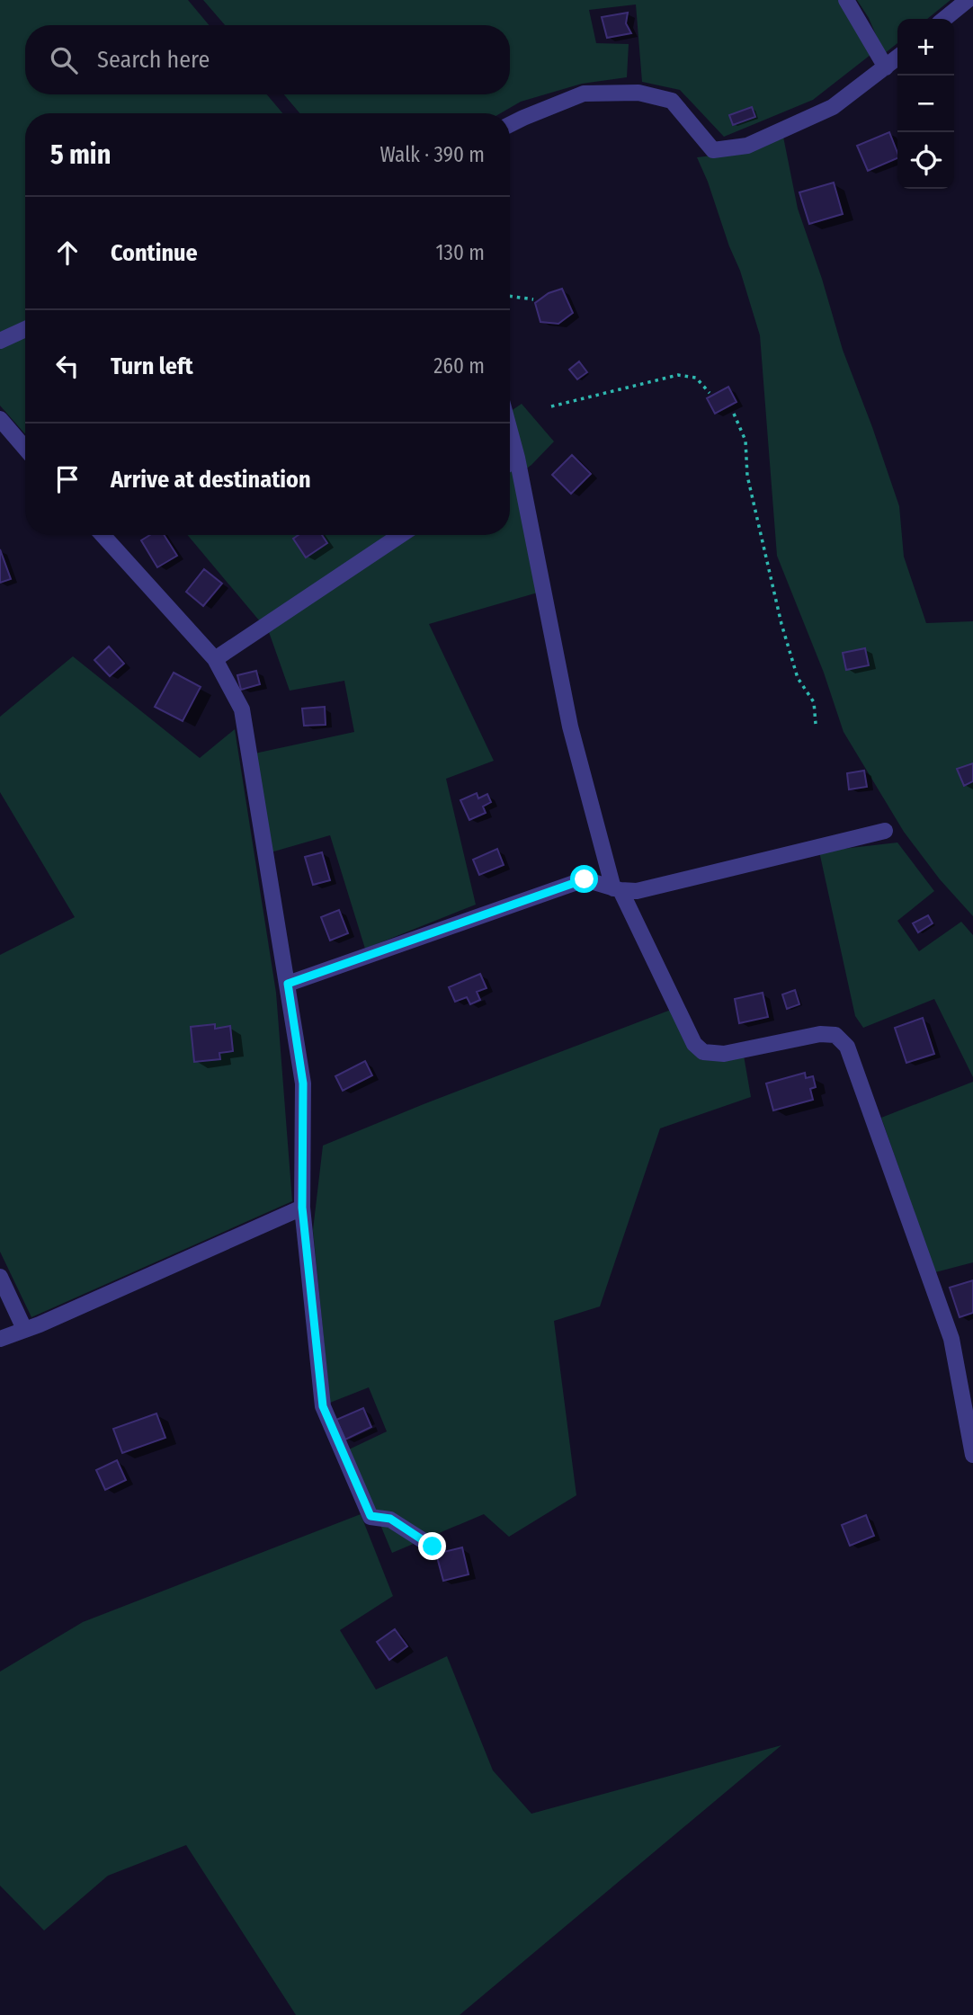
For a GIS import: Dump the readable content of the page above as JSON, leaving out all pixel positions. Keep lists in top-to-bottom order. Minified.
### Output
{"page":{"map_buttons":["+","−"],"search":"Search here","heading":["5 min","Walk · 390 m"],"list":[["Continue","130 m"],["Turn left","260 m"],"Arrive at destination"]}}
